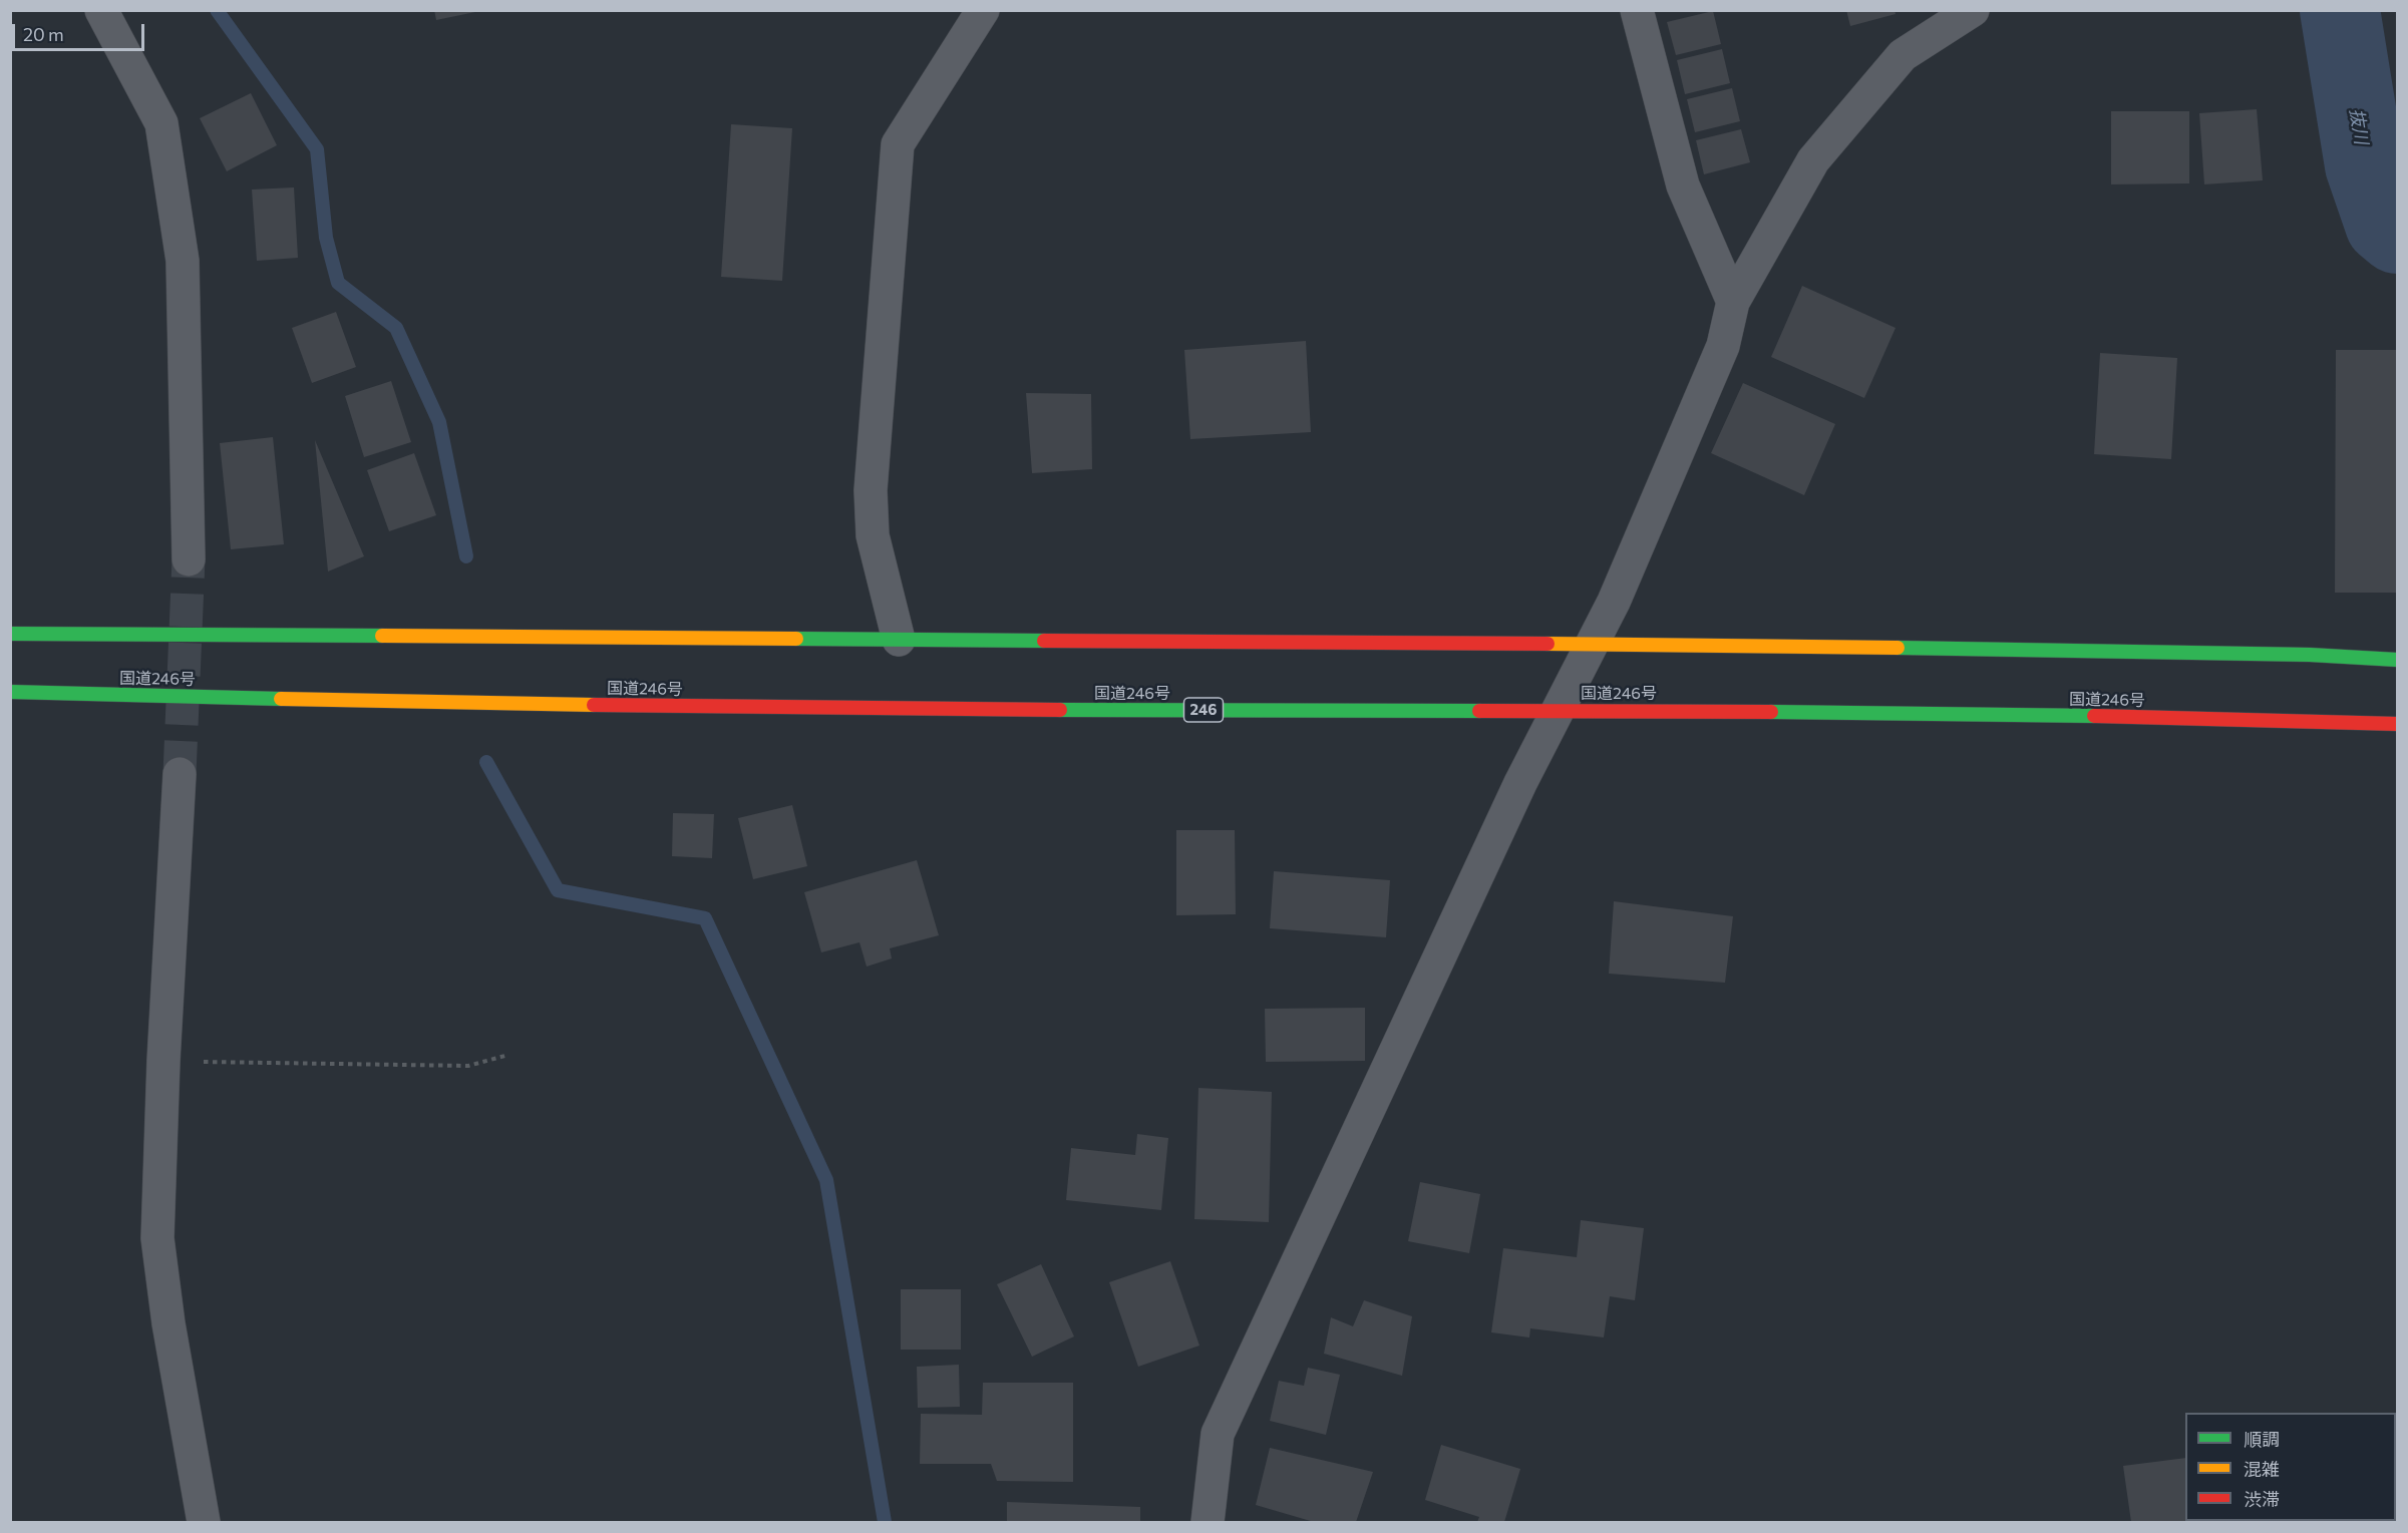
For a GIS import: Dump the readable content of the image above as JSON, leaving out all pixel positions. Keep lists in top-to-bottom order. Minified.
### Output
{"streets":{"highway":["国道246号","246"]},"water":["抜川"],"legend":["順調","混雑","渋滞"],"scale_bar":"20 m"}
